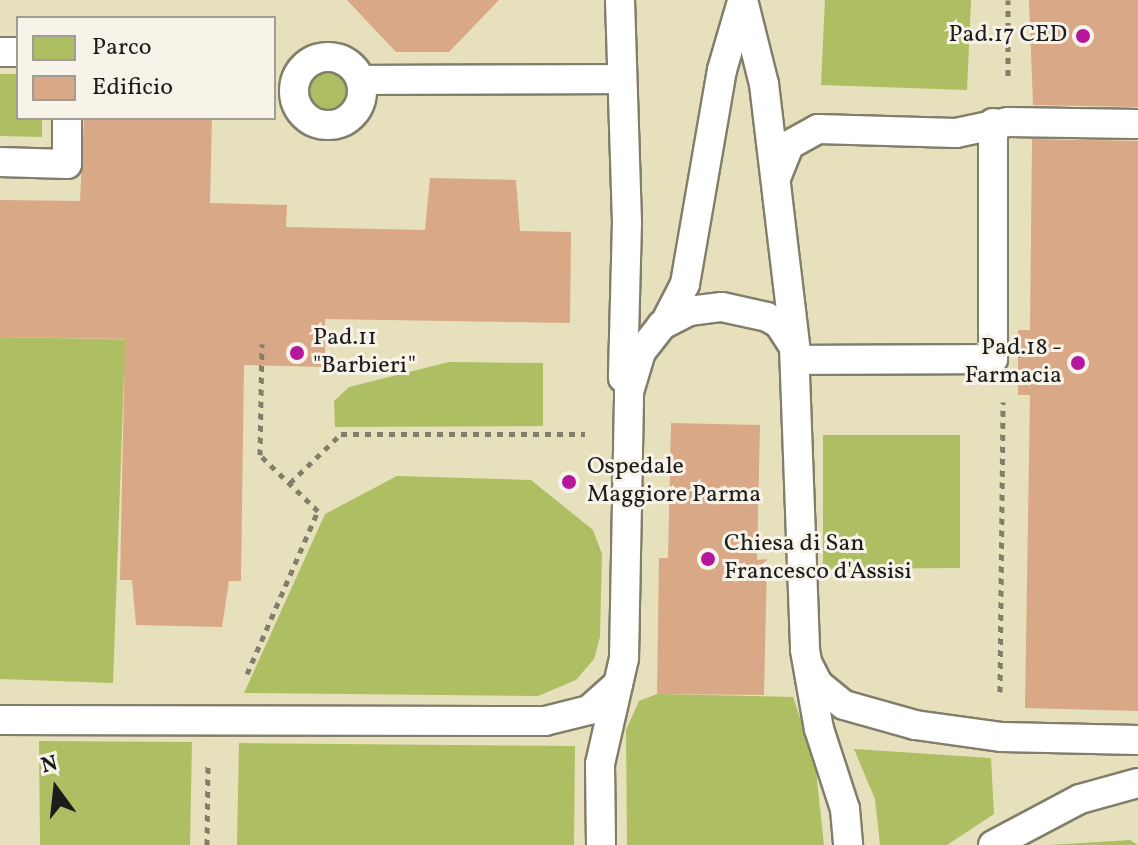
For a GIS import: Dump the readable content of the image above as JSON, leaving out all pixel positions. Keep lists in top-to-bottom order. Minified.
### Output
{"places":["Pad.17 CED","Pad.11 \"Barbieri\"","Pad.18 - Farmacia","Ospedale Maggiore Parma","Chiesa di San Francesco d'Assisi"],"legend":["Parco","Edificio"],"north":"top"}
